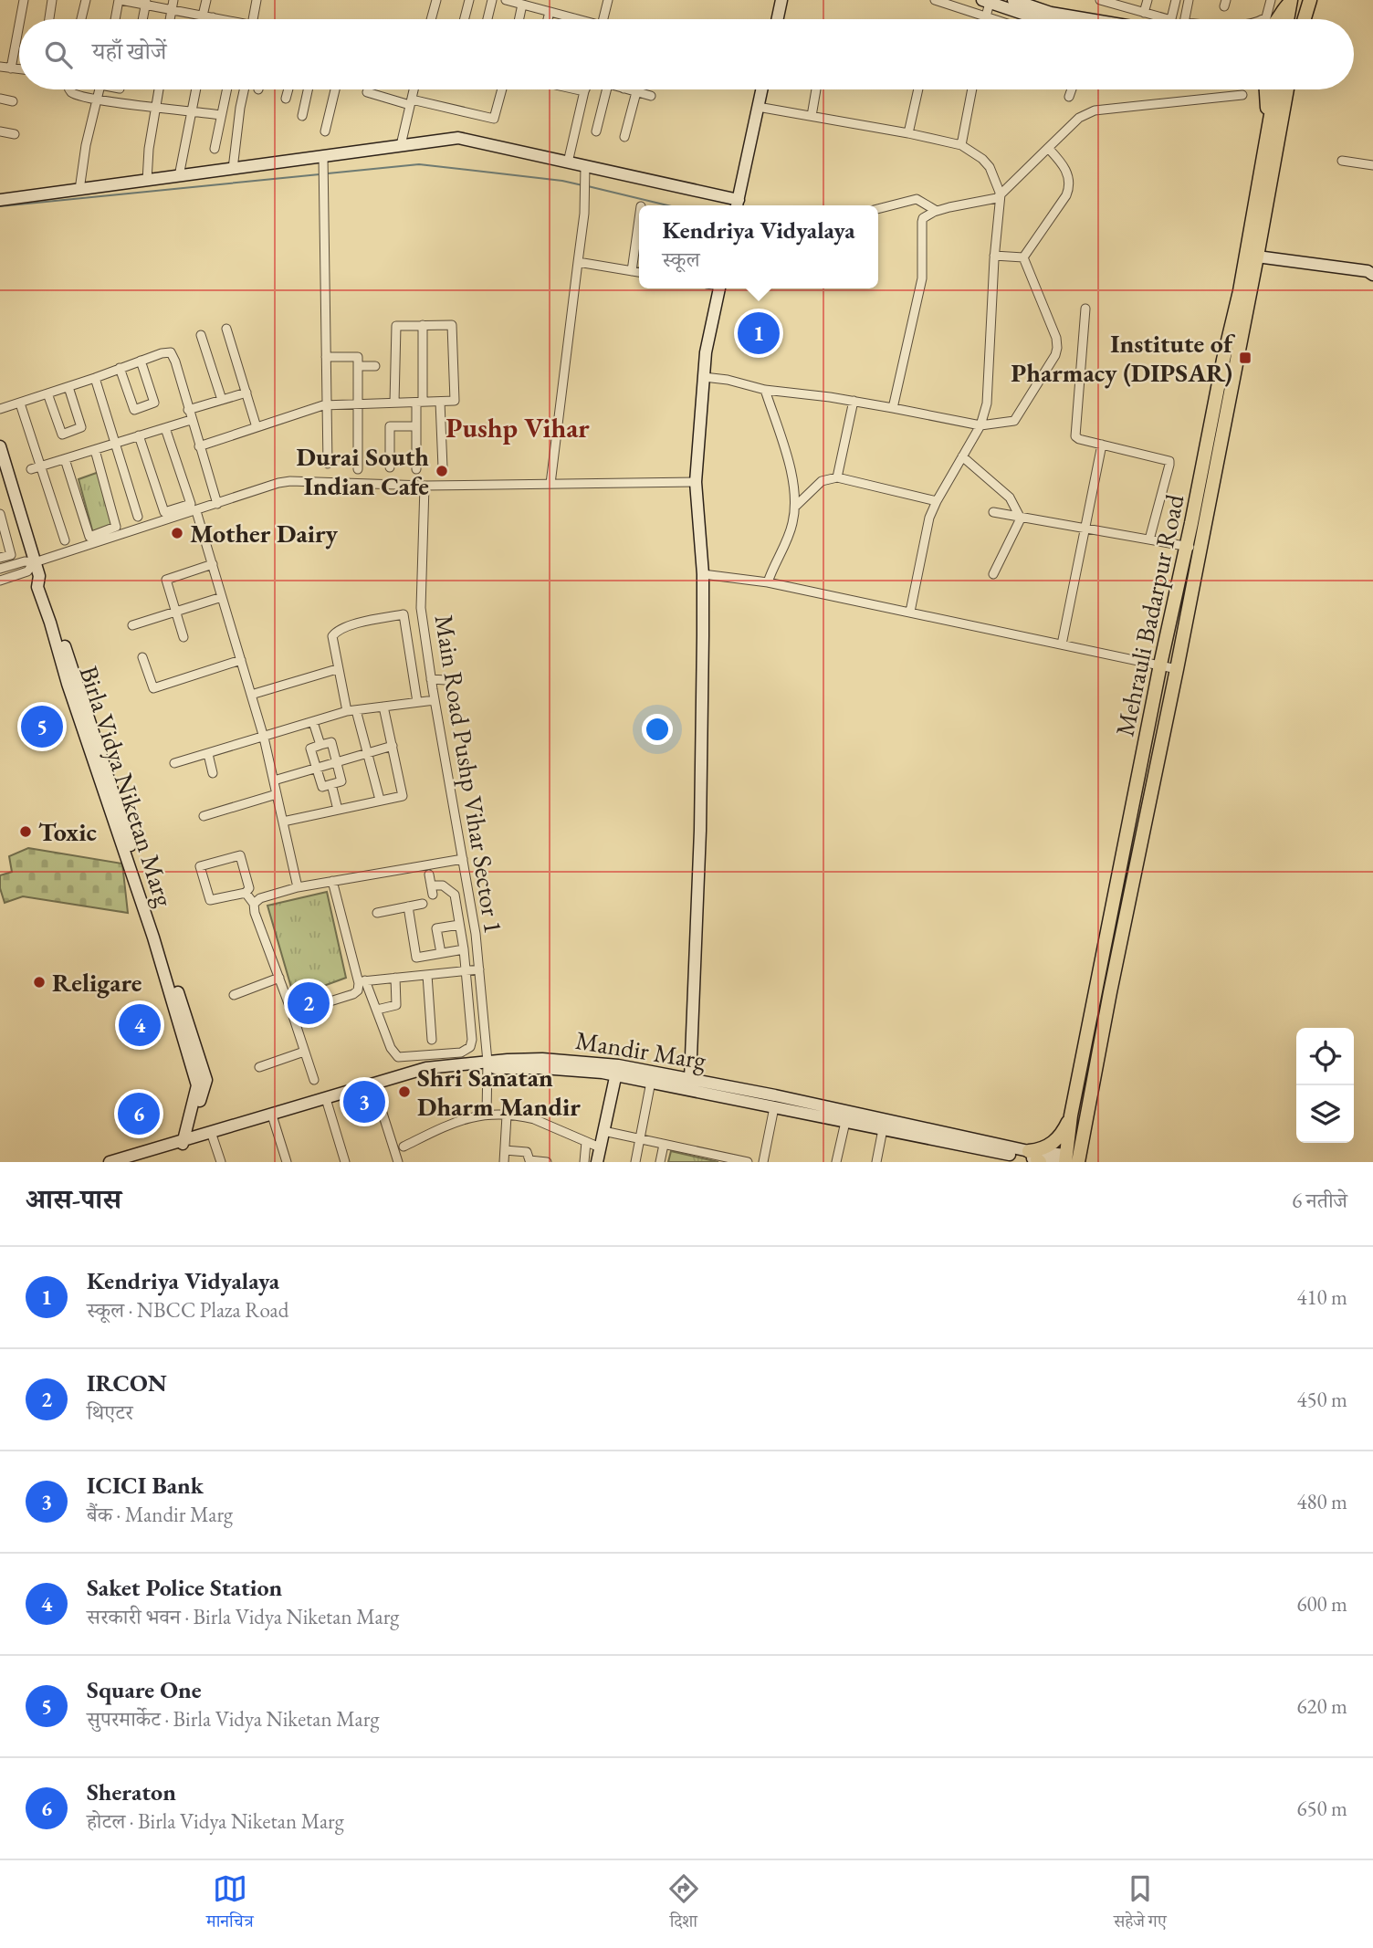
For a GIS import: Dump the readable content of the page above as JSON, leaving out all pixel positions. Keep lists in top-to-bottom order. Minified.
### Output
{"streets":{"main road":["Mehrauli Badarpur Road"],"street":["Main Road Pushp Vihar Sector 1","Birla Vidya Niketan Marg","Mandir Marg"]},"crossings":[["Mehrauli Badarpur Road","Mandir Marg"],["Main Road Pushp Vihar Sector 1","Mandir Marg"]],"districts":["Pushp Vihar"],"places":{"transit":["Institute of Pharmacy (DIPSAR)"],"other":["Durai South Indian Cafe","Mother Dairy","Toxic","Religare","Shri Sanatan Dharm Mandir"]},"page":{"search":"यहाँ खोजें","popup":["Kendriya Vidyalaya","स्कूल"],"pins":["1","5","2","4","3","6"],"heading":["आस-पास","6 नतीजे"],"list":[{"mark":"1","name":"Kendriya Vidyalaya","note":"स्कूल · NBCC Plaza Road","value":"410 m"},{"mark":"2","name":"IRCON","note":"थिएटर","value":"450 m"},{"mark":"3","name":"ICICI Bank","note":"बैंक · Mandir Marg","value":"480 m"},{"mark":"4","name":"Saket Police Station","note":"सरकारी भवन · Birla Vidya Niketan Marg","value":"600 m"},{"mark":"5","name":"Square One","note":"सुपरमार्केट · Birla Vidya Niketan Marg","value":"620 m"},{"mark":"6","name":"Sheraton","note":"होटल · Birla Vidya Niketan Marg","value":"650 m"}],"nav":["मानचित्र","दिशा","सहेजे गए"]}}
